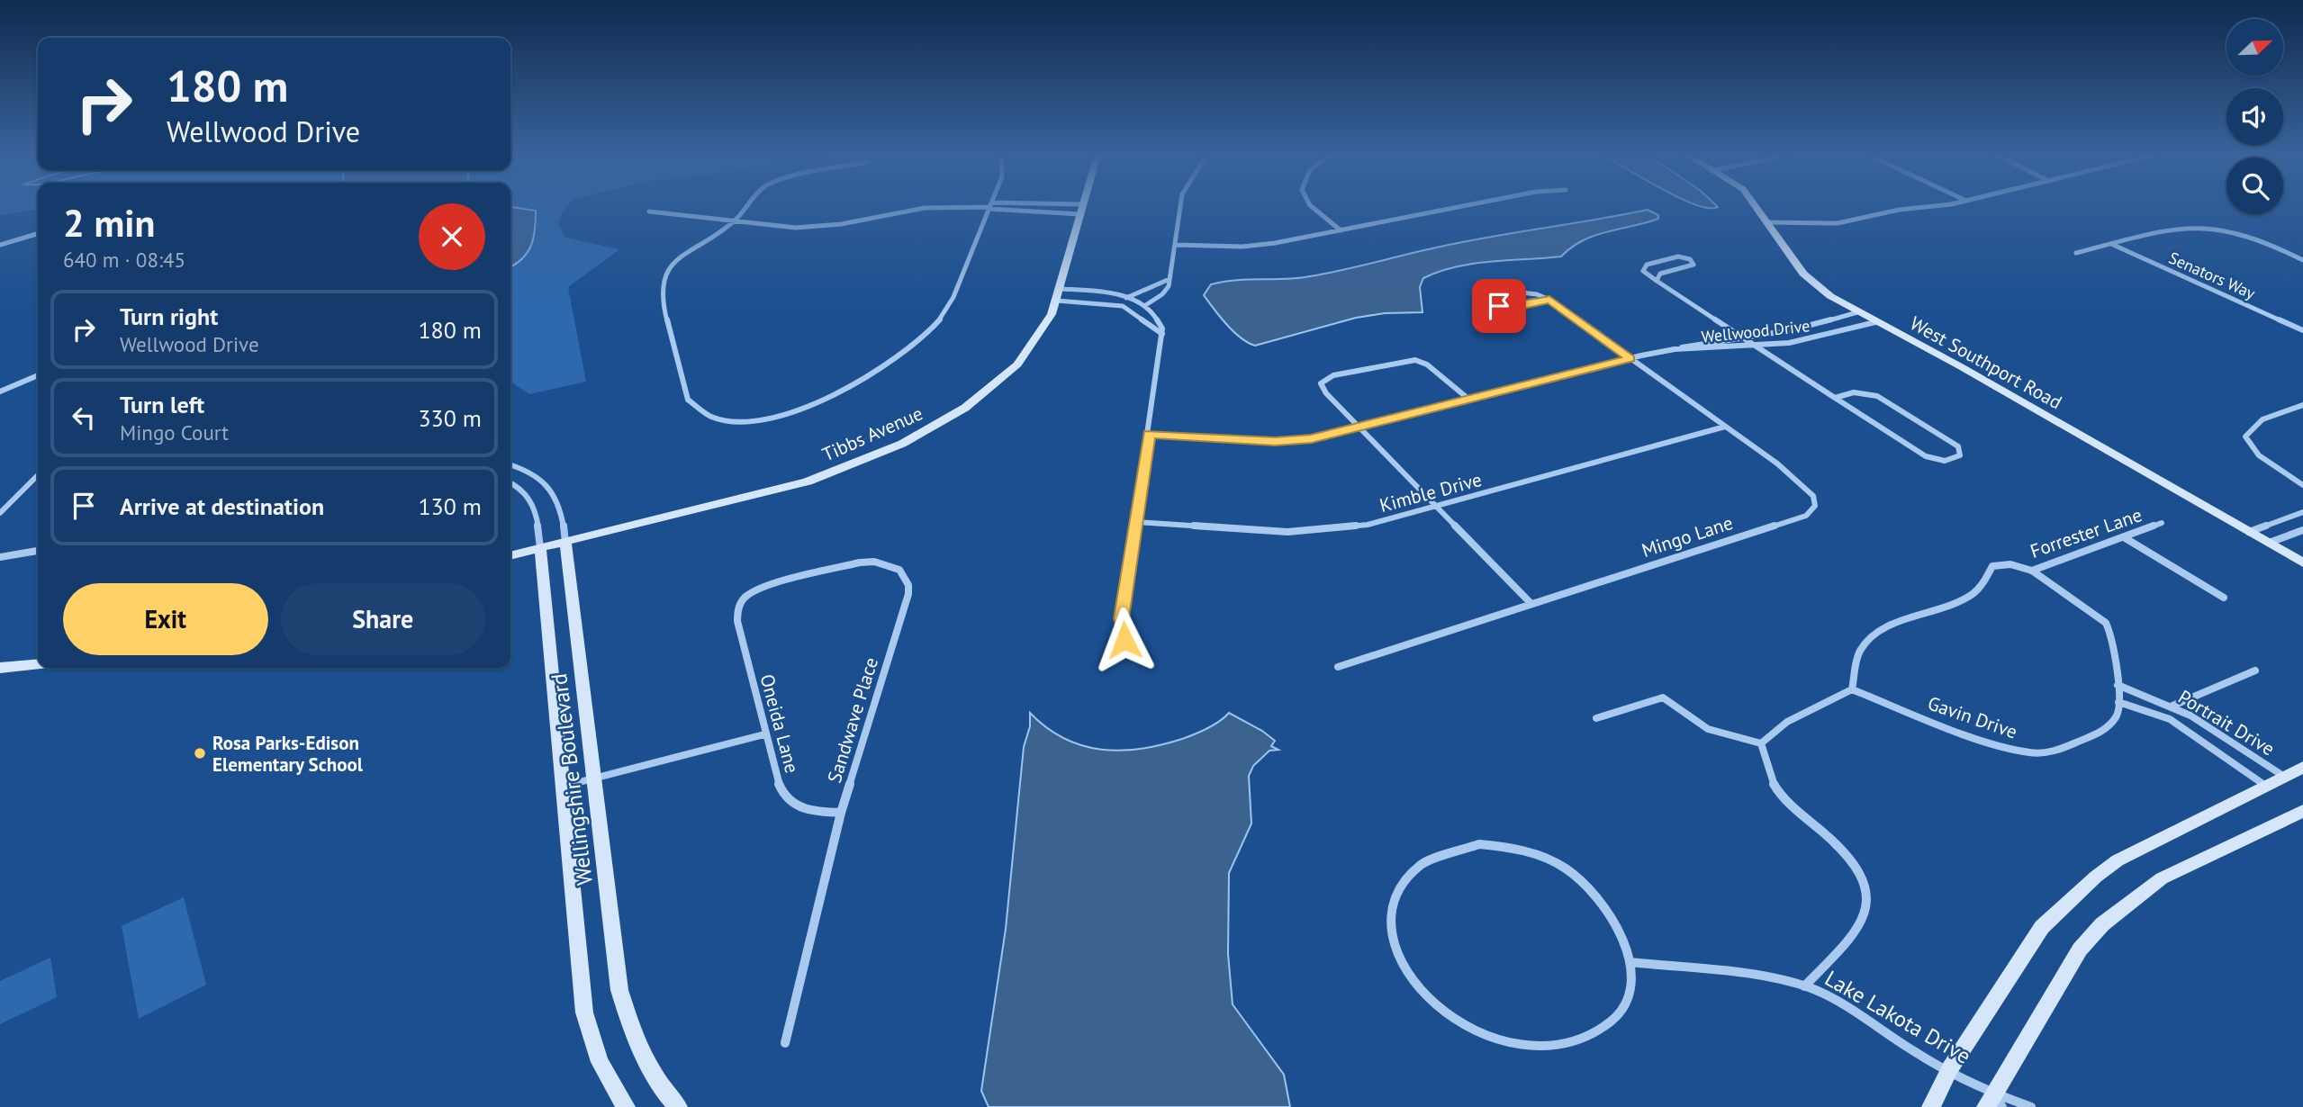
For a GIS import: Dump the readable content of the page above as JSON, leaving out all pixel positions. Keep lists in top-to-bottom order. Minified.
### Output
{"streets":{"street":["Senators Way","Wellwood Drive","West Southport Road","Tibbs Avenue","Kimble Drive","Forrester Lane","Mingo Lane","Gavin Drive","Sandwave Place","Portrait Drive","Oneida Lane","Wellingshire Boulevard","Lake Lakota Drive"]},"crossings":[["Wellwood Drive","West Southport Road"],["Wellwood Drive","Mingo Lane"],["Tibbs Avenue","Wellingshire Boulevard"],["Kimble Drive","Mingo Lane"],["Forrester Lane","Gavin Drive"],["Gavin Drive","Portrait Drive"],["Sandwave Place","Oneida Lane"]],"places":["Rosa Parks-Edison Elementary School"],"north":"top right","page":{"turn":["180 m","Wellwood Drive"],"heading":["2 min","640 m · 08:45"],"list":[{"name":"Turn right","note":"Wellwood Drive","value":"180 m"},{"name":"Turn left","note":"Mingo Court","value":"330 m"},{"name":"Arrive at destination","value":"130 m"}],"buttons":["Exit","Share"]}}
